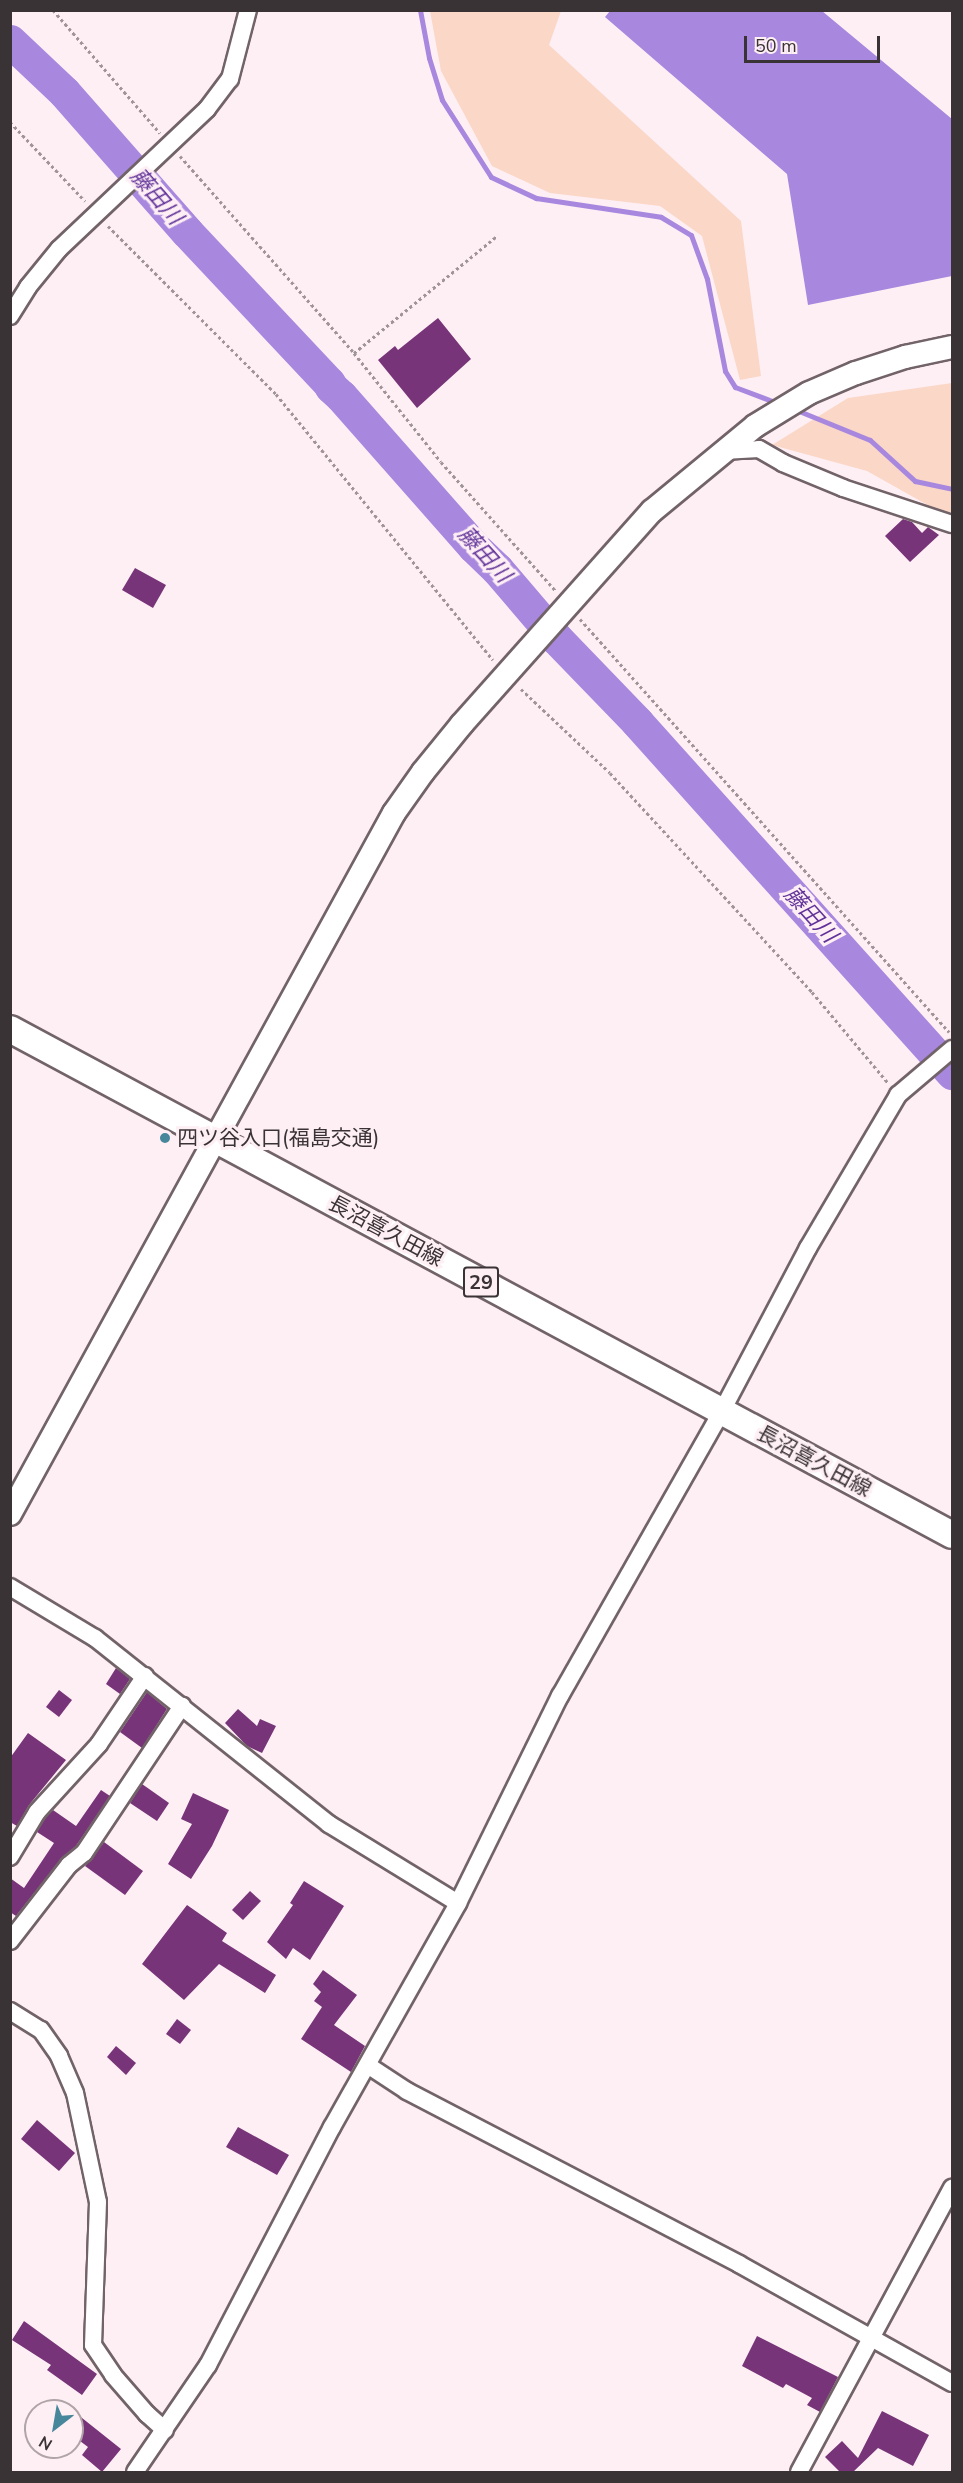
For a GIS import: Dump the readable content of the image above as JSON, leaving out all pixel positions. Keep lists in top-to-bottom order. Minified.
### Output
{"streets":{"main road":["長沼喜久田線","29"]},"water":["藤田川"],"places":["四ツ谷入口(福島交通)"],"scale_bar":"50 m","north":"bottom left"}
